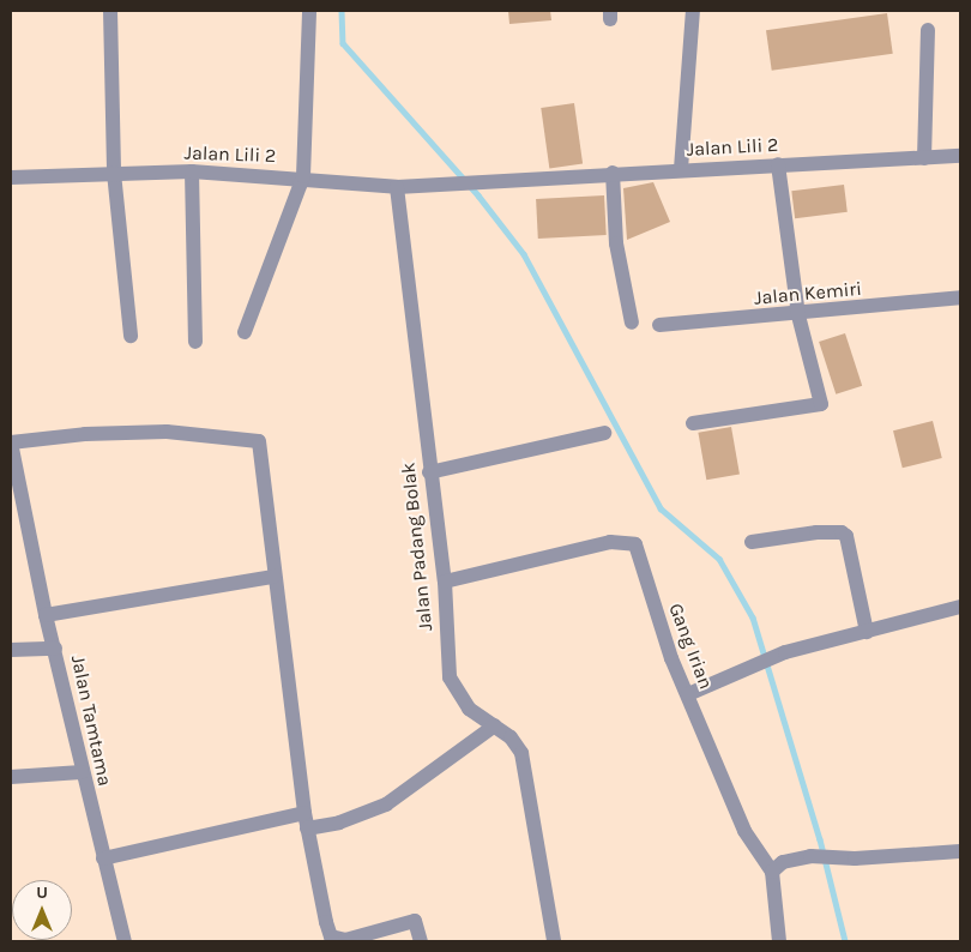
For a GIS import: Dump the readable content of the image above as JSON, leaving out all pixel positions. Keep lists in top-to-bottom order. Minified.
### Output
{"streets":{"street":["Jalan Lili 2","Jalan Kemiri","Jalan Padang Bolak","Gang Irian","Jalan Tamtama"]},"crossings":[["Jalan Lili 2","Jalan Padang Bolak"],["Jalan Padang Bolak","Gang Irian"]],"north":"top"}
